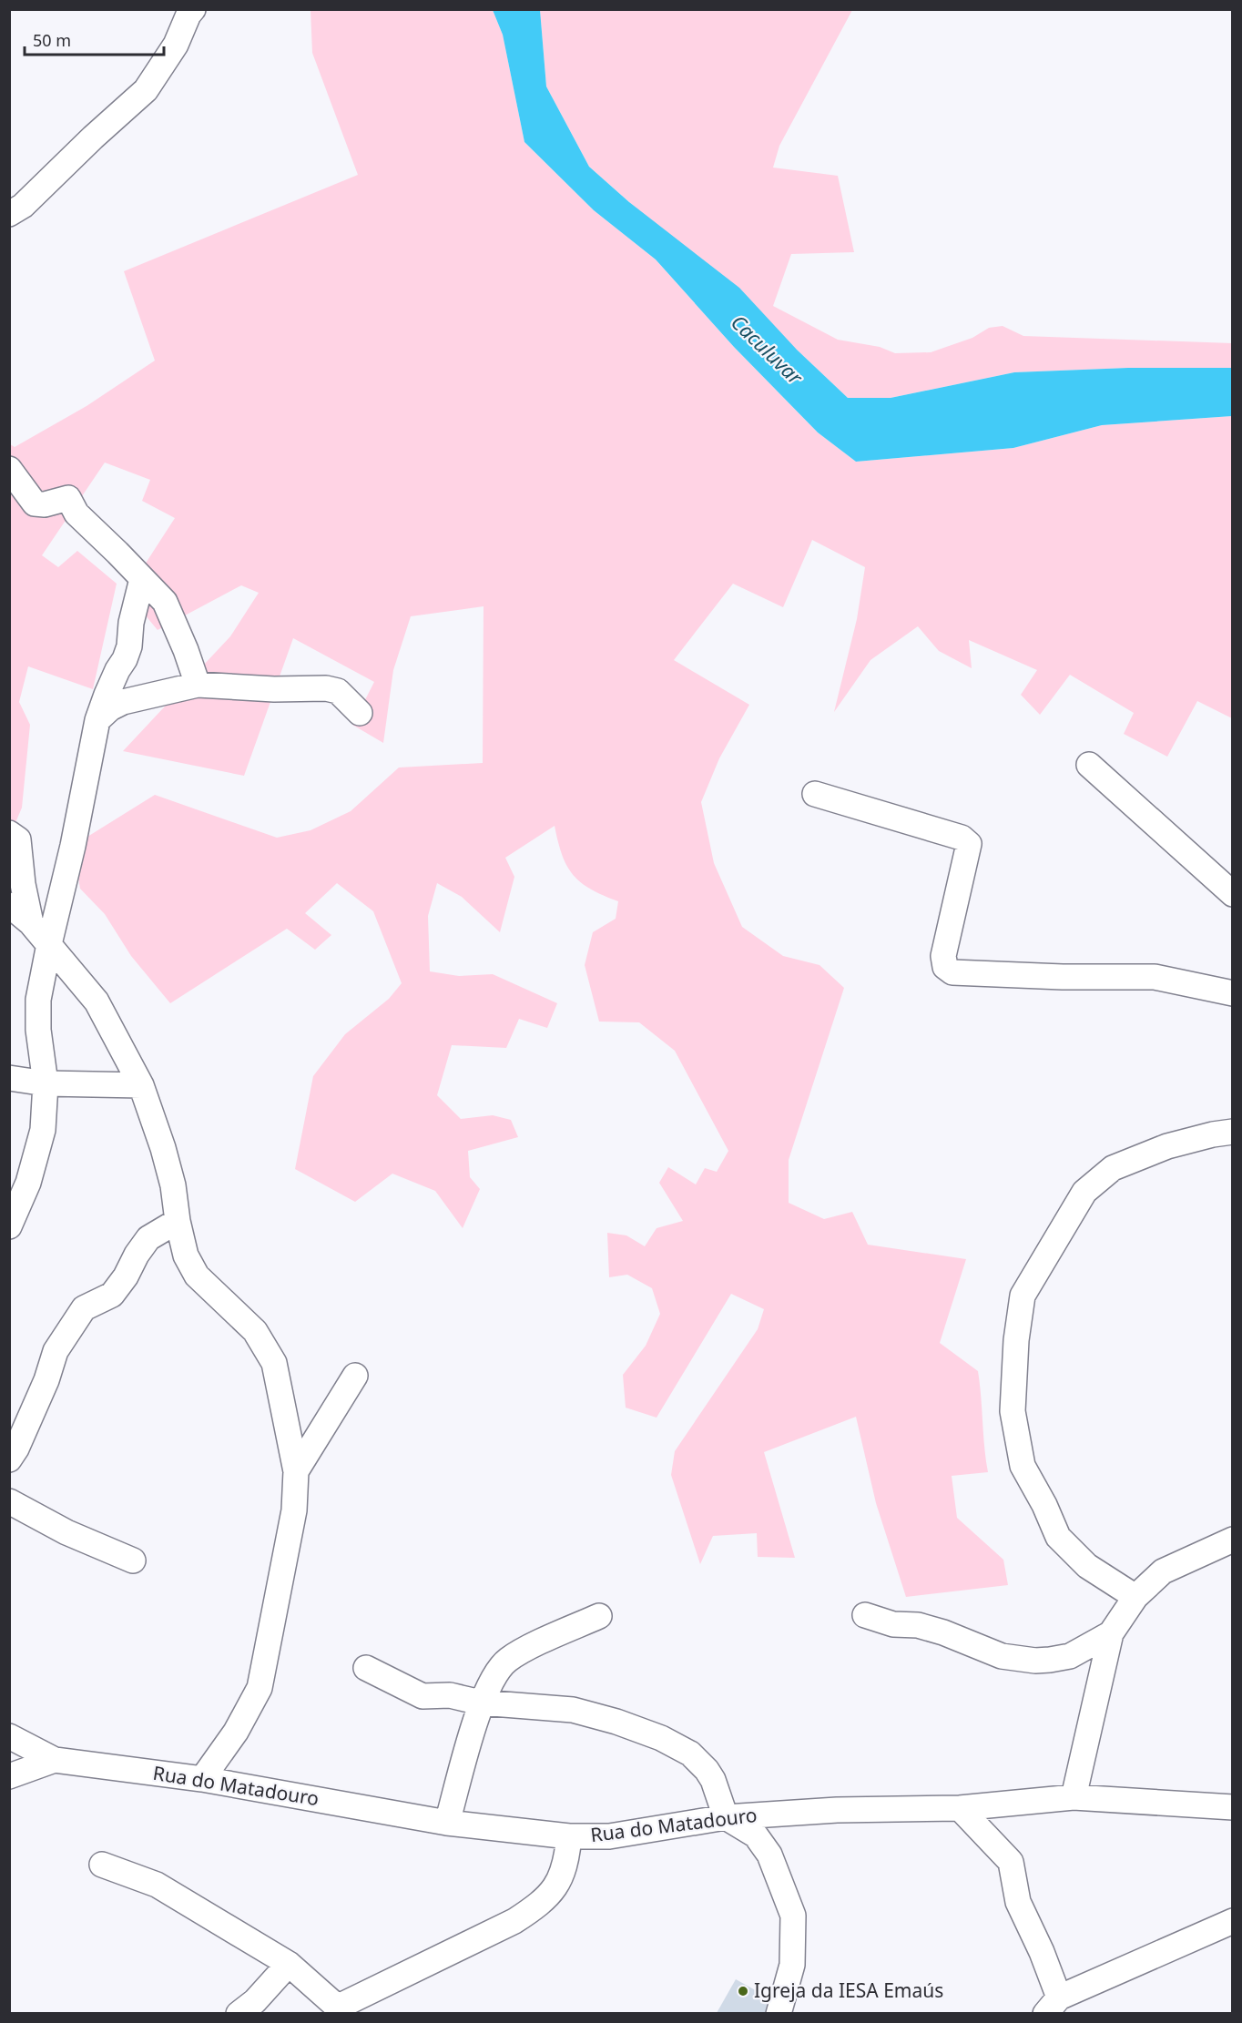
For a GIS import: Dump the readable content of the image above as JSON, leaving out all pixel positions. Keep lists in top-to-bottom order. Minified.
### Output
{"streets":{"street":["Rua do Matadouro"]},"water":["Caculuvar"],"places":["Igreja da IESA Emaús"],"scale_bar":"50 m"}
